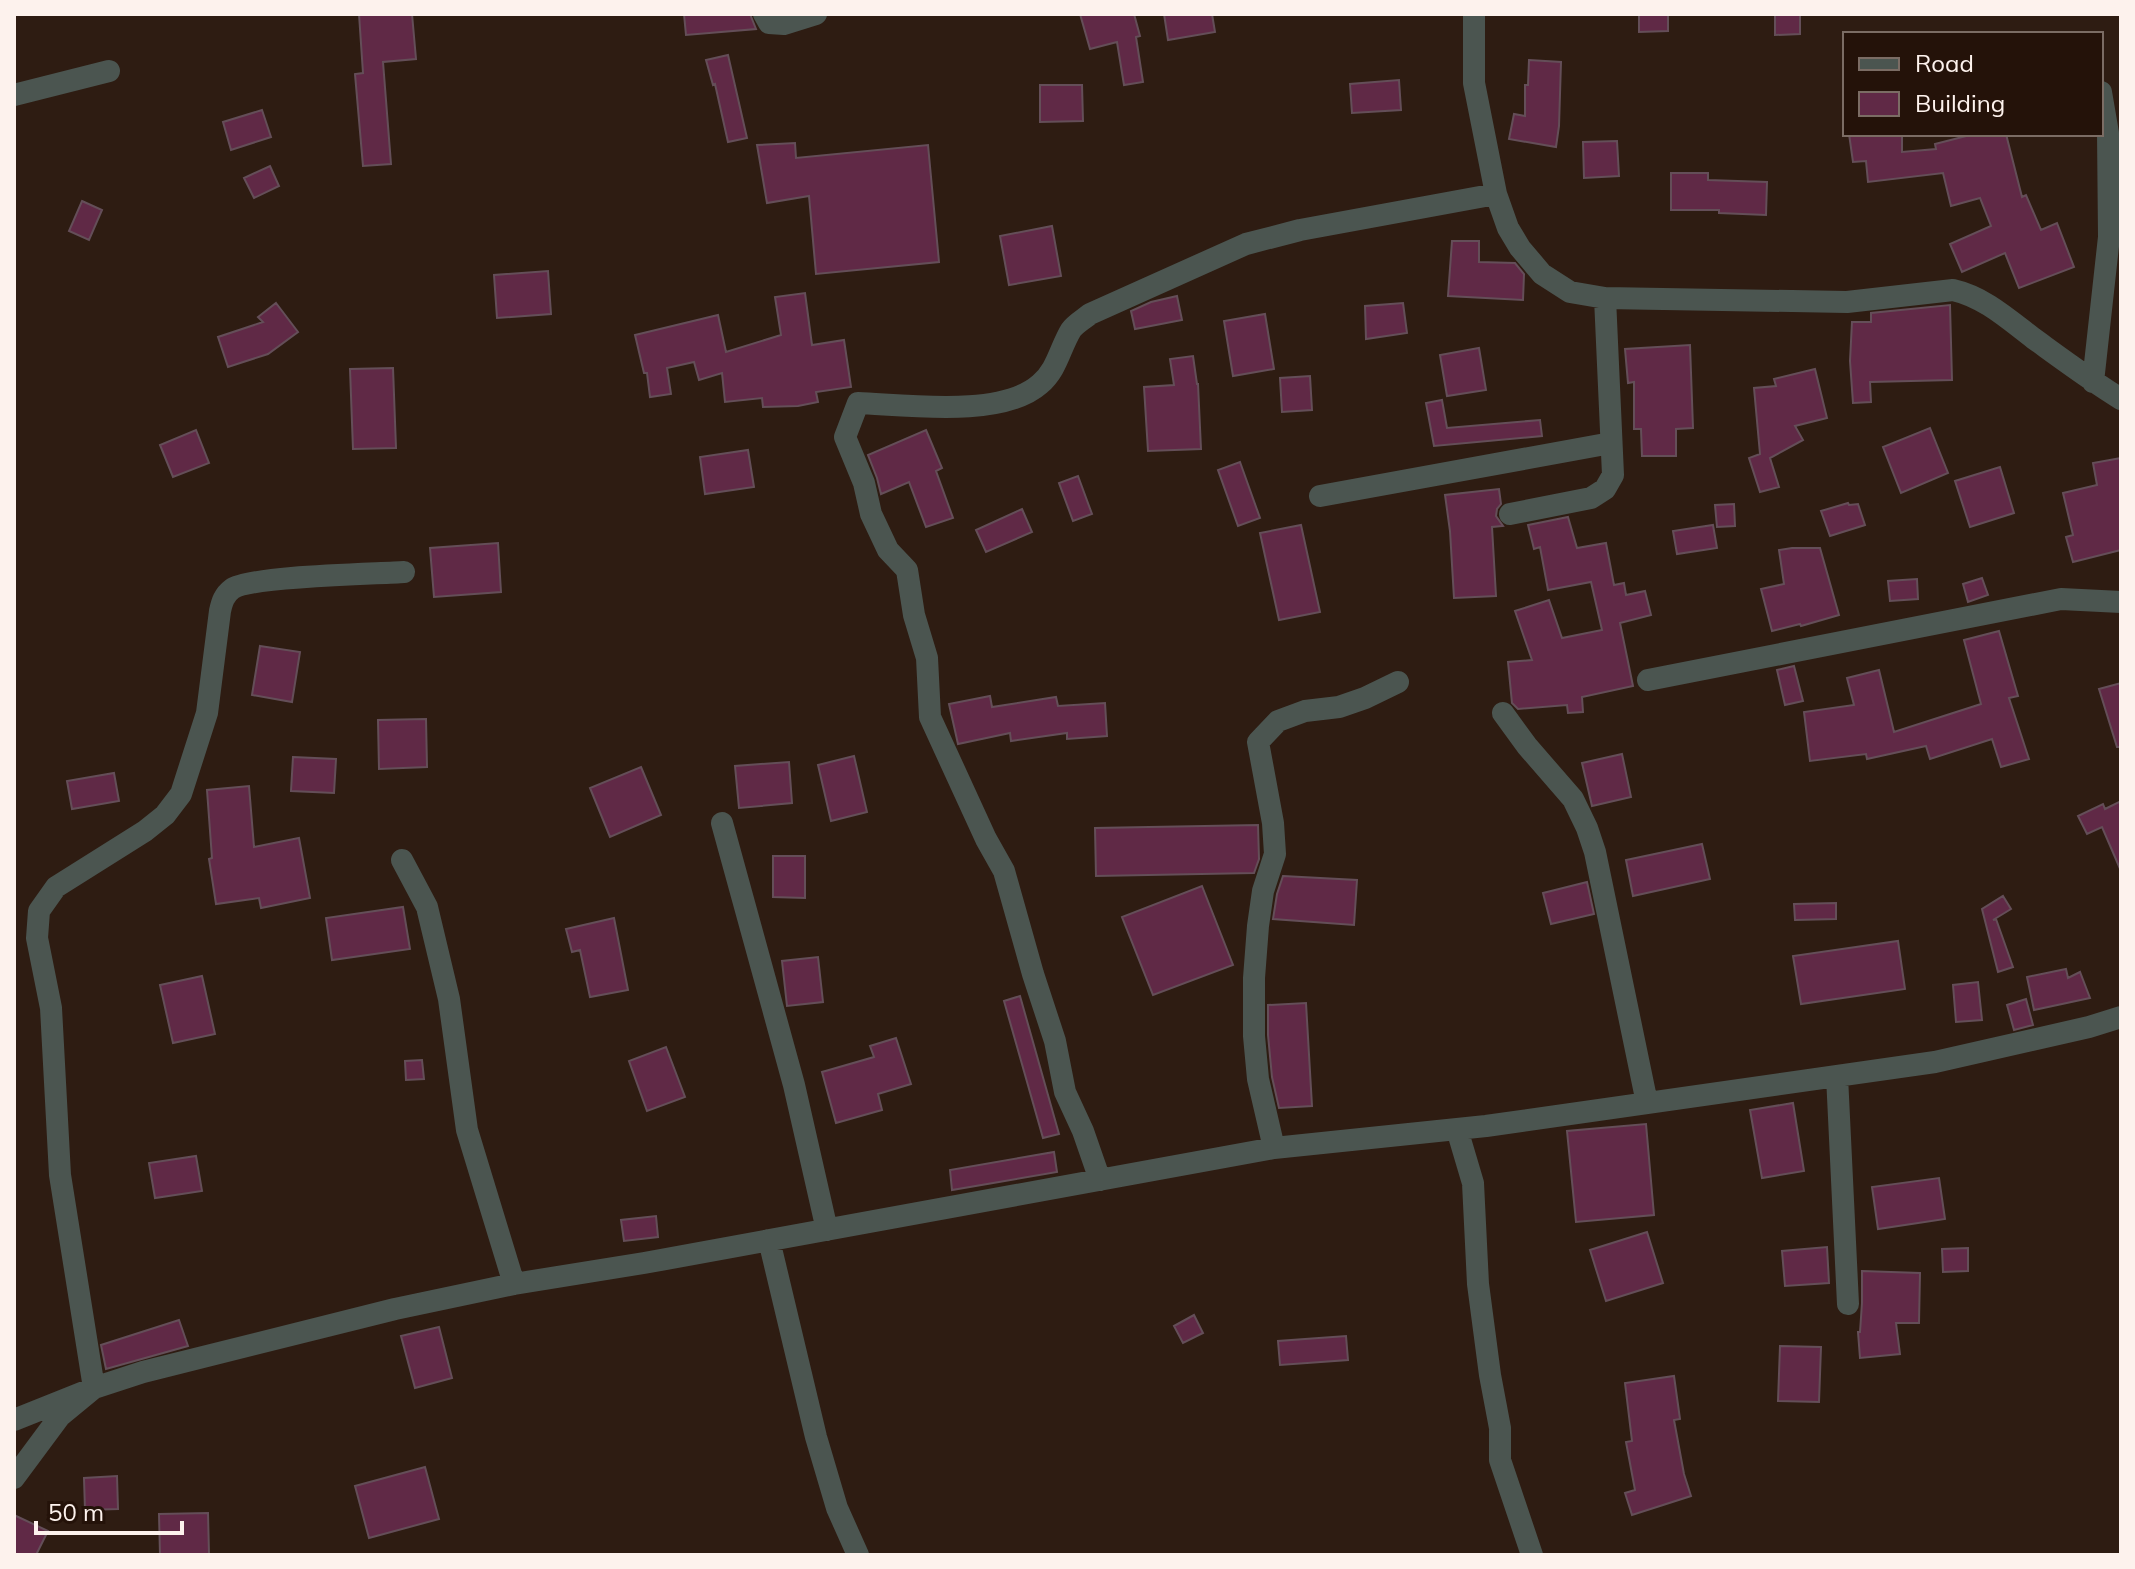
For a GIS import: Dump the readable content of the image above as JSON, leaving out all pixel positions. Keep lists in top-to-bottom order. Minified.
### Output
{"legend":["Road","Building"],"scale_bar":"50 m"}
